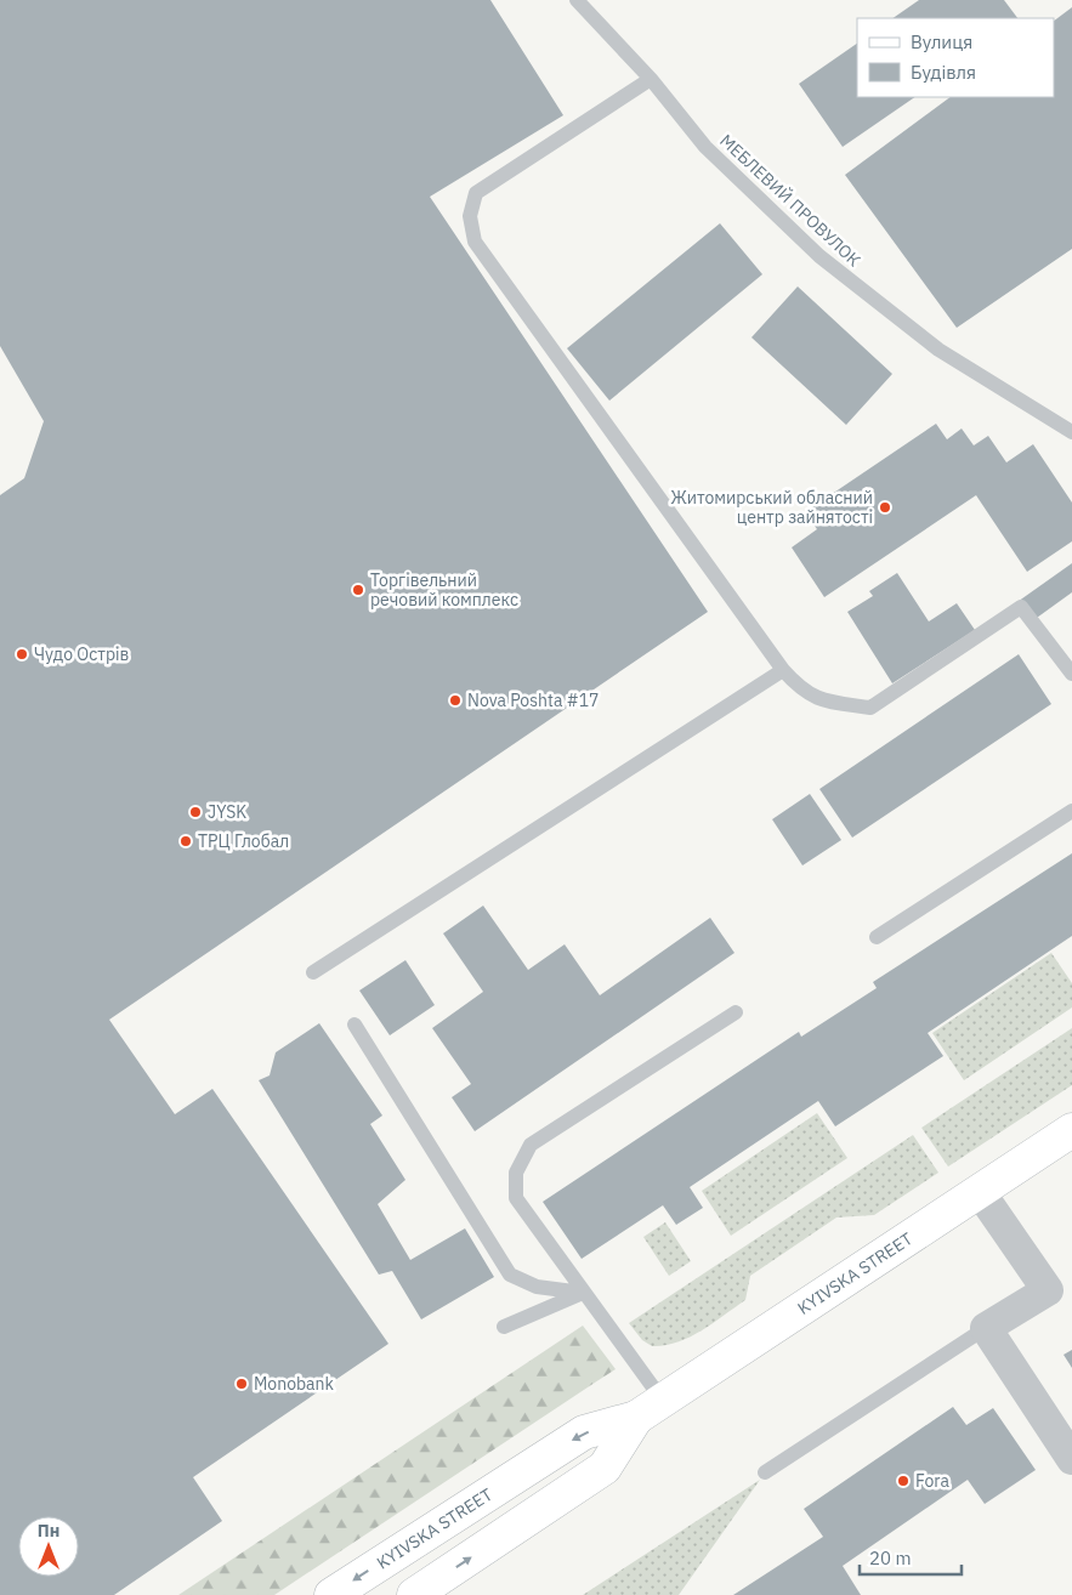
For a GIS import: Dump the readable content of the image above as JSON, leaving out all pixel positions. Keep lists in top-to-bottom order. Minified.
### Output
{"streets":{"main road":["KYIVSKA STREET"],"lane":["МЕБЛЕВИЙ ПРОВУЛОК"]},"places":["Житомирський обласний центр зайнятості","Торгівельний речовий комплекс","Чудо Острів","Nova Poshta #17","JYSK","ТРЦ Глобал","Monobank","Fora"],"legend":["Вулиця","Будівля"],"scale_bar":"20 m","north":"top"}
